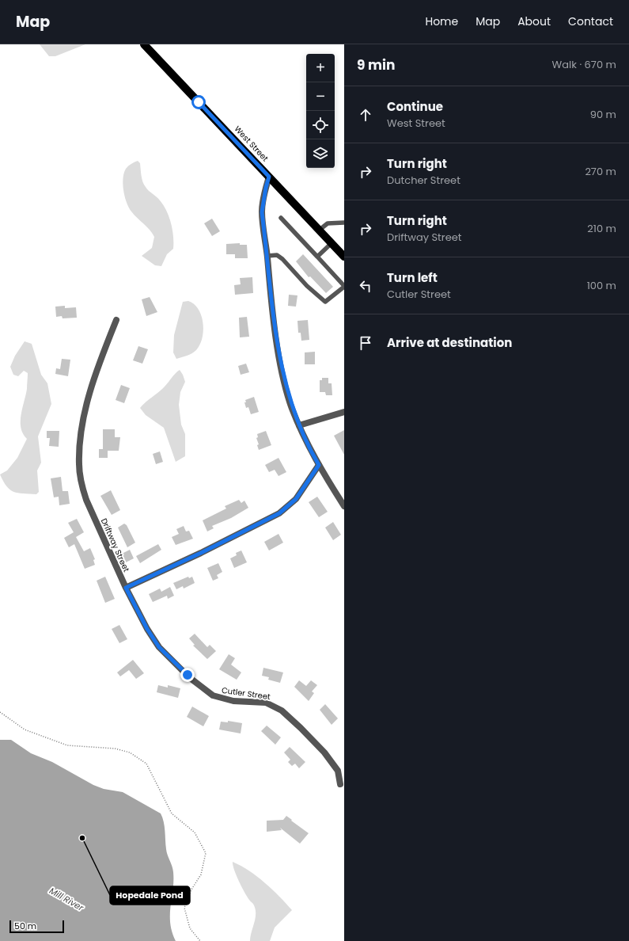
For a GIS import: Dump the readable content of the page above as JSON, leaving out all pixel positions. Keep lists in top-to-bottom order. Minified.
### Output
{"streets":{"main road":["West Street"],"street":["Driftway Street","Cutler Street"]},"crossings":[["Driftway Street","Cutler Street"]],"water":["Mill River"],"places":["Hopedale Pond"],"scale_bar":"50 m","page":{"header":"Map","nav":["Home","Map","About","Contact"],"heading":["9 min","Walk · 670 m"],"map_buttons":["+","−"],"list":[["Continue","West Street","90 m"],["Turn right","Dutcher Street","270 m"],["Turn right","Driftway Street","210 m"],["Turn left","Cutler Street","100 m"],"Arrive at destination"],"scale":"50 m"}}
